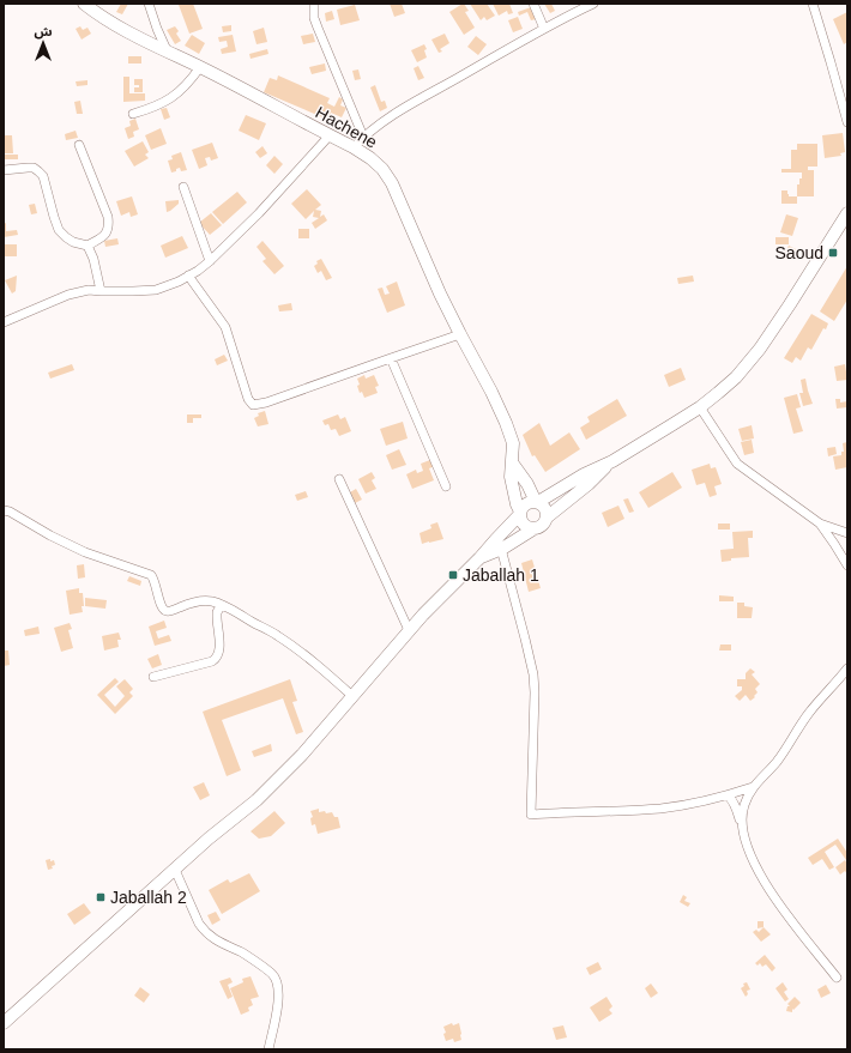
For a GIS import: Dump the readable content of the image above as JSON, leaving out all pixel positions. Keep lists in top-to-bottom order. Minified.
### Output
{"streets":{"main road":["Hachene"]},"places":{"transit":["Saoud","Jaballah 1","Jaballah 2"]},"north":"top"}
